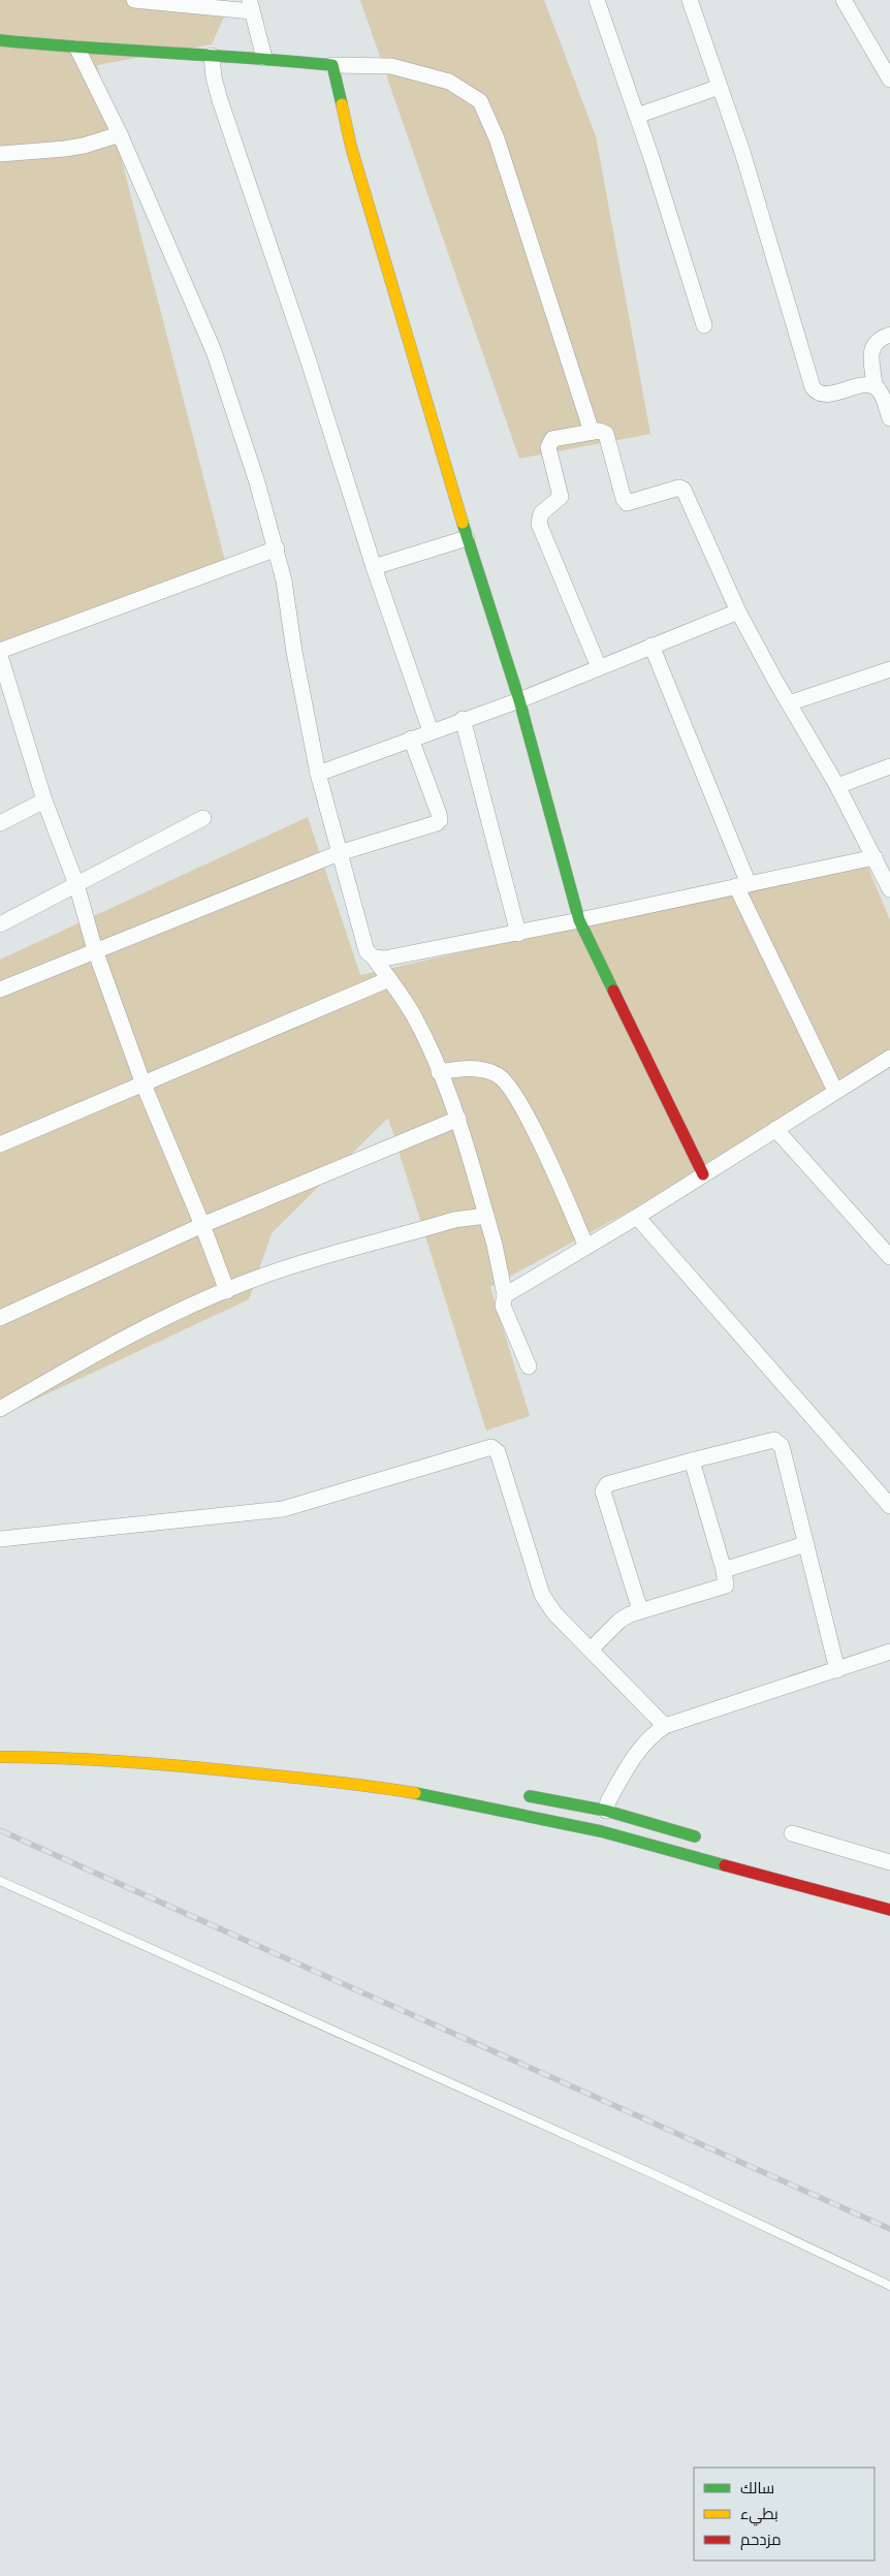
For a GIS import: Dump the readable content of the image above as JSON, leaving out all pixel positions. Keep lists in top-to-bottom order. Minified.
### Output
{"legend":["سالك","بطيء","مزدحم"]}
